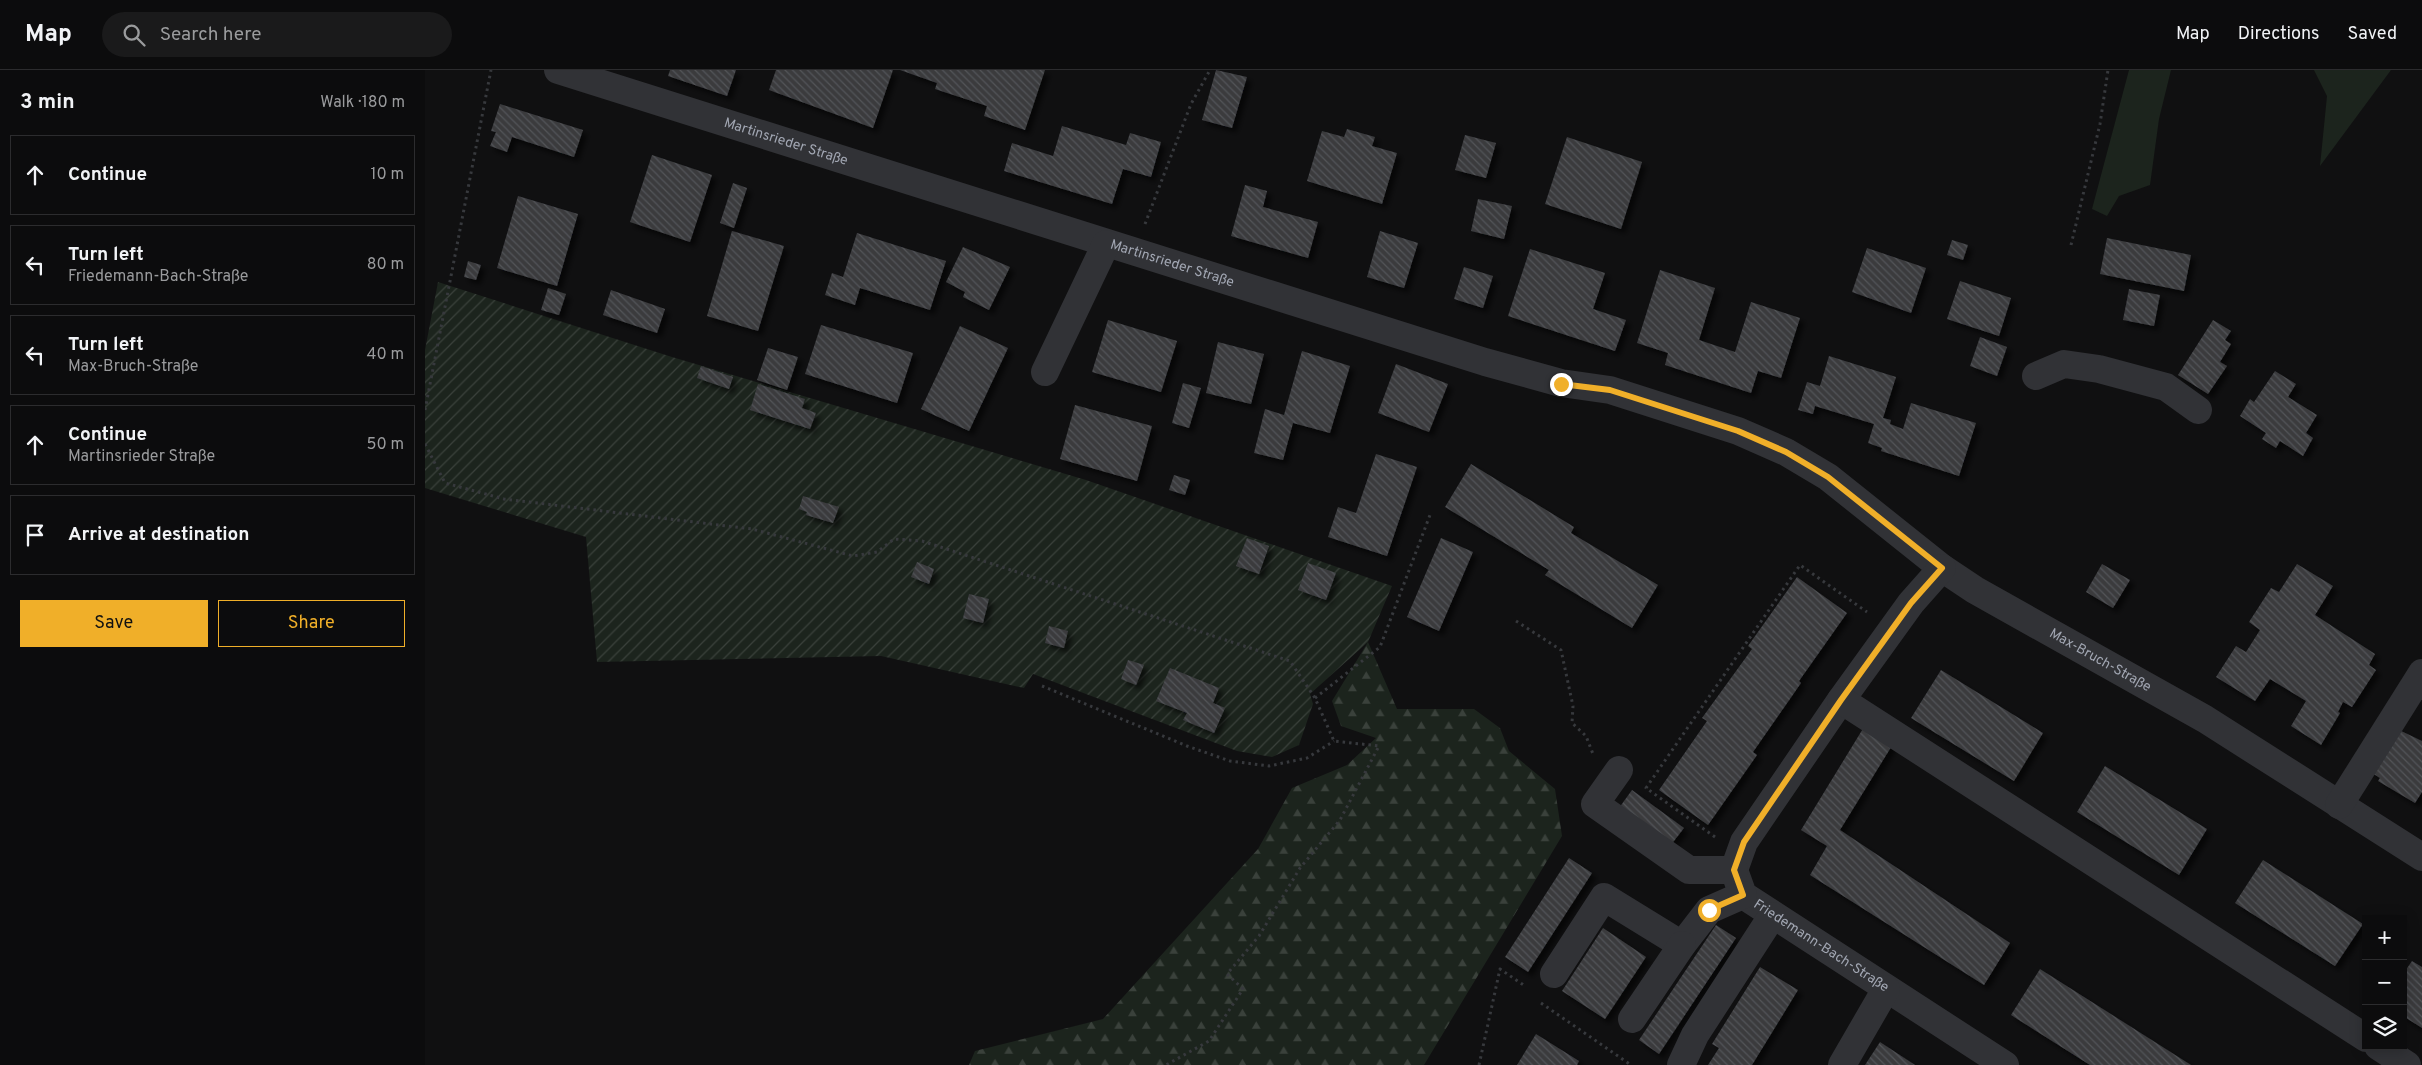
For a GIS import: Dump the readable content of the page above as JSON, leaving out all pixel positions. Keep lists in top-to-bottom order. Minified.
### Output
{"streets":{"street":["Martinsrieder Straße","Max-Bruch-Straße","Friedemann-Bach-Straße"]},"crossings":[["Martinsrieder Straße","Max-Bruch-Straße"]],"page":{"header":"Map","search":"Search here","nav":["Map","Directions","Saved"],"heading":["3 min","Walk · 180 m"],"list":[["Continue","10 m"],["Turn left","Friedemann-Bach-Straße","80 m"],["Turn left","Max-Bruch-Straße","40 m"],["Continue","Martinsrieder Straße","50 m"],"Arrive at destination"],"buttons":["Save","Share"],"map_buttons":["+","−"]}}
